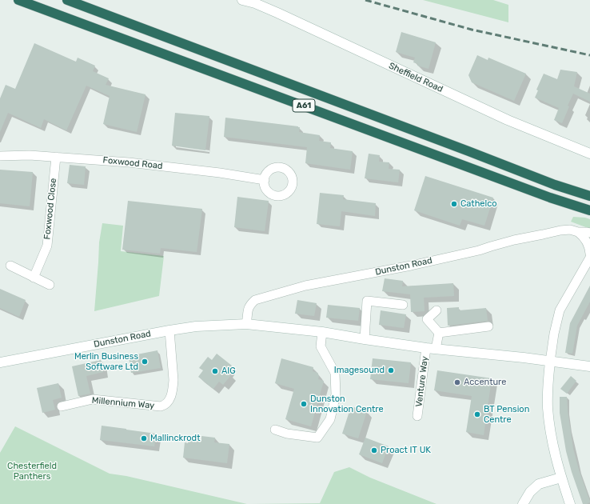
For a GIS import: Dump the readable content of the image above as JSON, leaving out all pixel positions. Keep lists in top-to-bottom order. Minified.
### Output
{"streets":{"highway":["A61"],"main road":["Sheffield Road","Dunston Road"],"street":["Foxwood Road","Foxwood Close","Venture Way","Millennium Way"]},"crossings":[["Foxwood Road","Foxwood Close"],["Dunston Road","Venture Way"],["Dunston Road","Millennium Way"]],"parks":["Chesterfield Panthers"],"places":["Cathelco","Merlin Business Software Ltd","Imagesound","AIG","Accenture","Dunston Innovation Centre","BT Pension Centre","Mallinckrodt","Proact IT UK"]}
